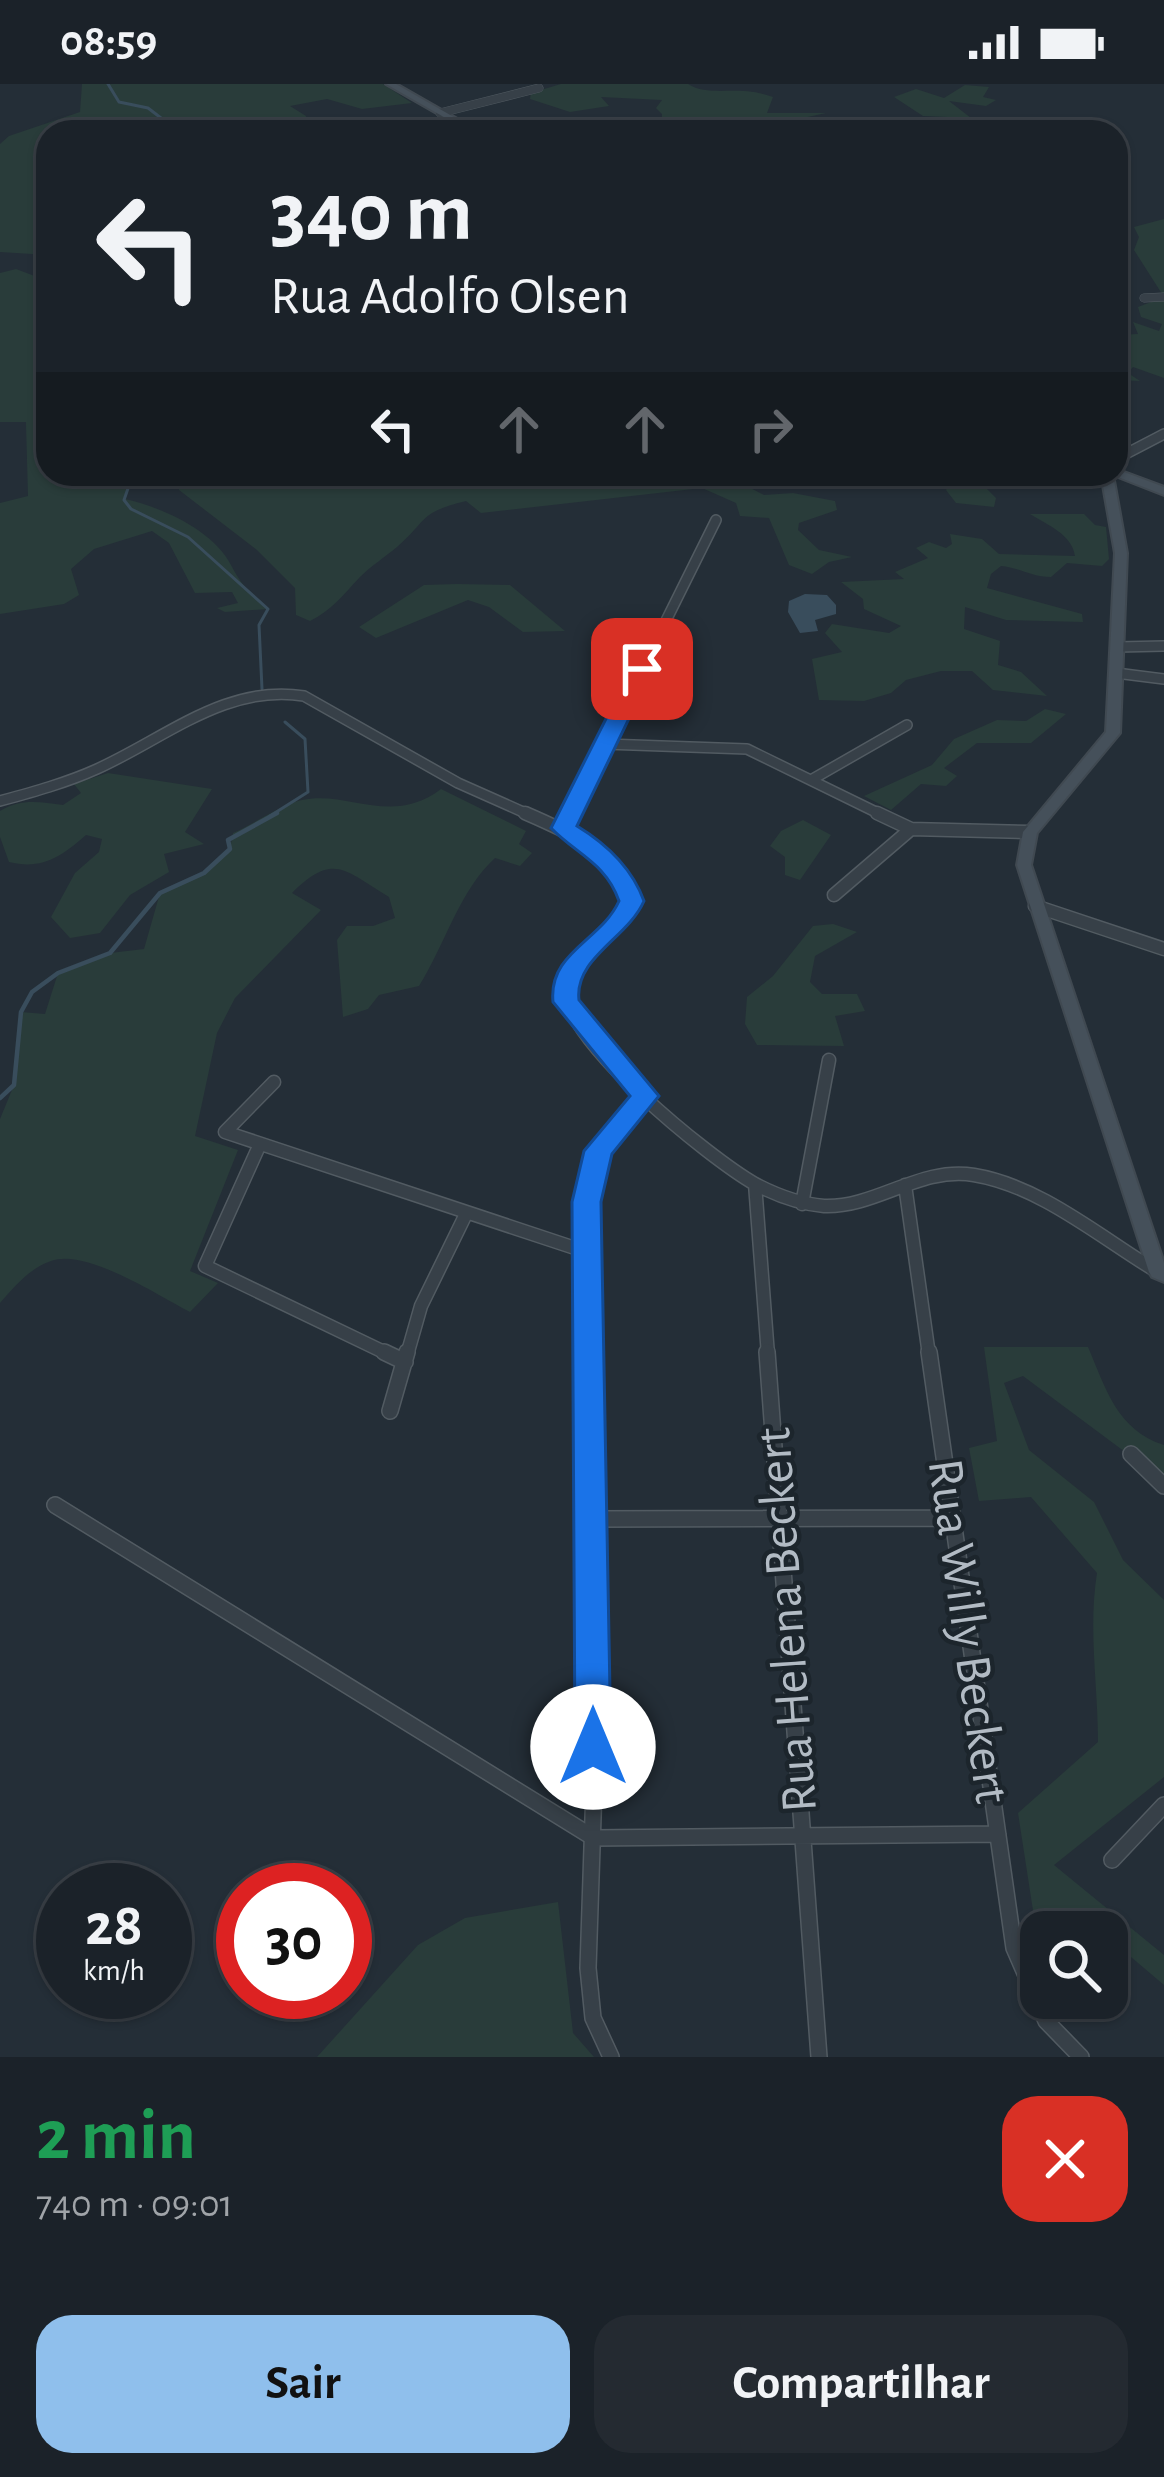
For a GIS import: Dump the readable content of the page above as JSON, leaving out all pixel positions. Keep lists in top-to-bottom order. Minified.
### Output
{"streets":{"street":["Rua Helena Beckert","Rua Willy Beckert"]},"page":{"status":"08:59","turn":["340 m","Rua Adolfo Olsen"],"speed":"28 km/h","limit":"30","heading":["2 min","740 m · 09:01"],"buttons":["Sair","Compartilhar"]}}
